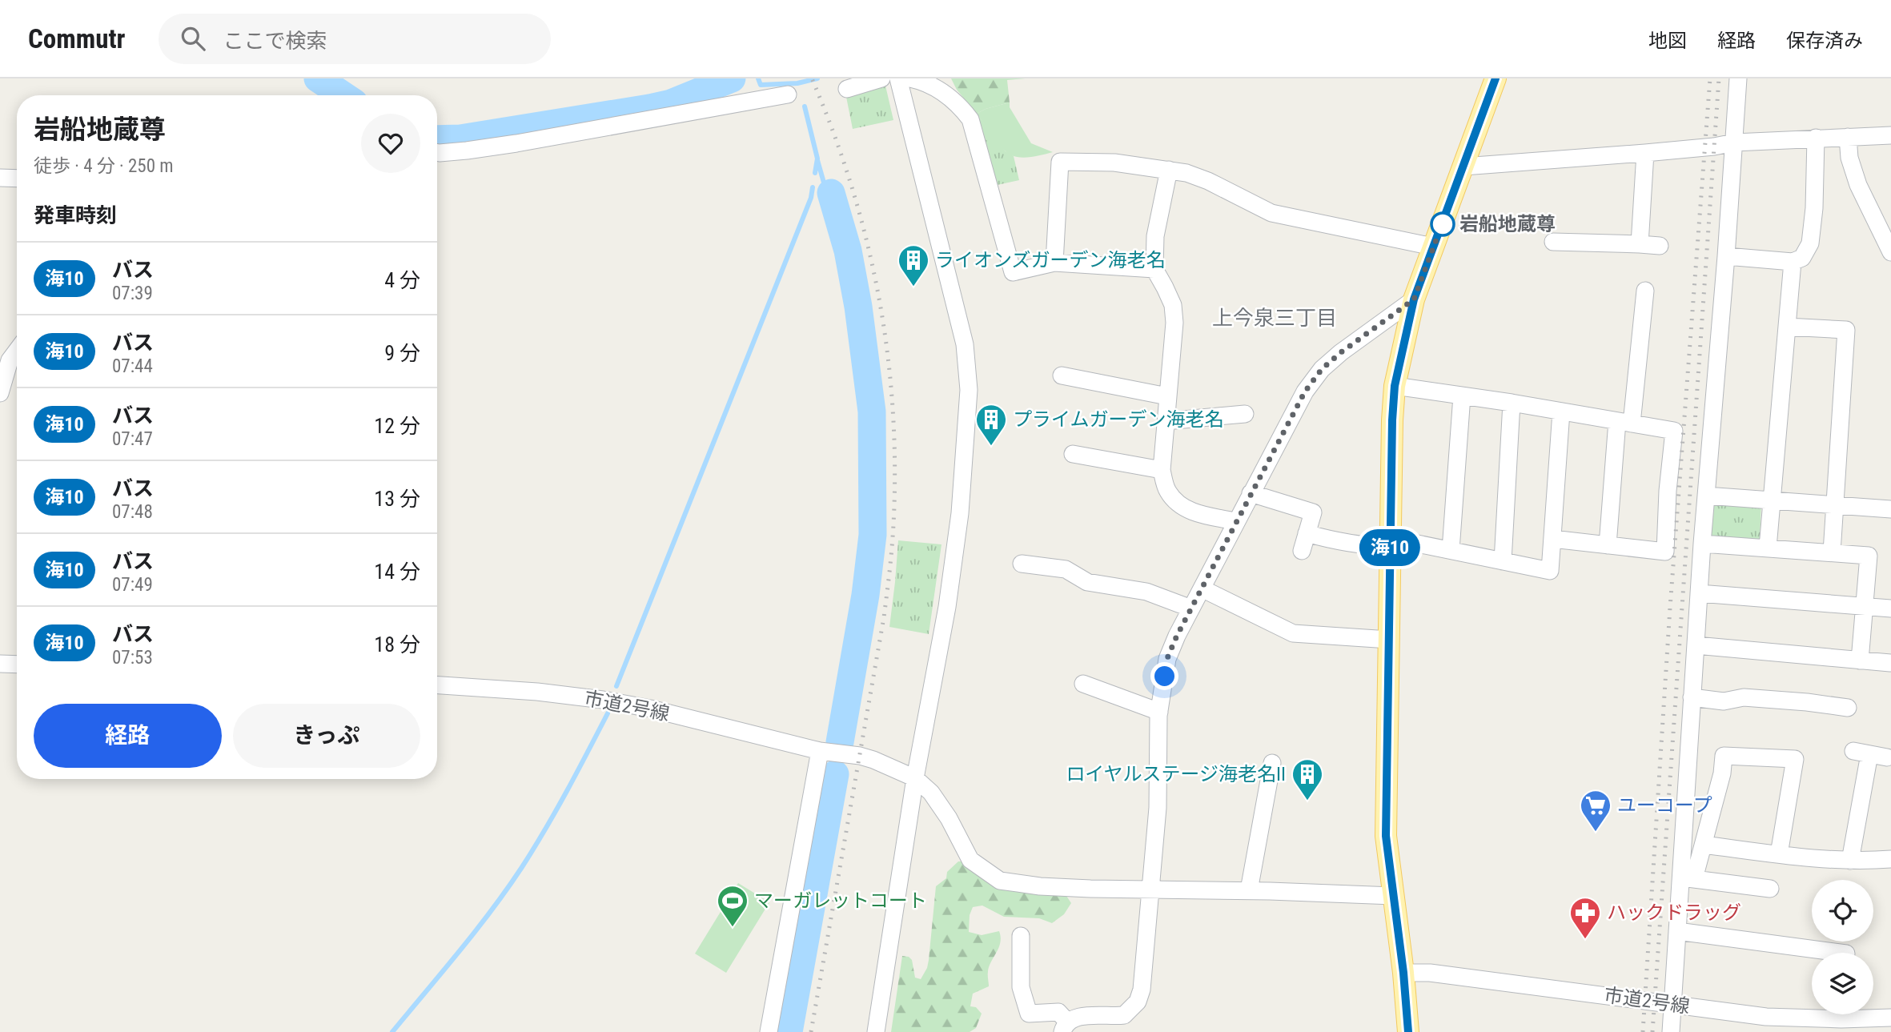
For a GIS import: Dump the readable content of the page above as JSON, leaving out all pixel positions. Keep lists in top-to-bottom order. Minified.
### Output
{"streets":{"street":["市道2号線"]},"districts":["上今泉三丁目"],"places":{"other":["岩船地蔵尊"],"building":["ライオンズガーデン海老名","プライムガーデン海老名","ロイヤルステージ海老名II"],"supermarket":["ユーコープ"],"sports":["マーガレットコート"],"pharmacy":["ハックドラッグ"]},"lines":["bus line 海10"],"page":{"header":"Commutr","search":"ここで検索","nav":["地図","経路","保存済み"],"on_map":"海10","heading":[["岩船地蔵尊","徒歩 · 4 分 · 250 m"],"発車時刻"],"list":[{"mark":"海10","name":"バス","note":"07:39","value":"4 分"},{"mark":"海10","name":"バス","note":"07:44","value":"9 分"},{"mark":"海10","name":"バス","note":"07:47","value":"12 分"},{"mark":"海10","name":"バス","note":"07:48","value":"13 分"},{"mark":"海10","name":"バス","note":"07:49","value":"14 分"},{"mark":"海10","name":"バス","note":"07:53","value":"18 分"}],"buttons":["経路","きっぷ"]}}
